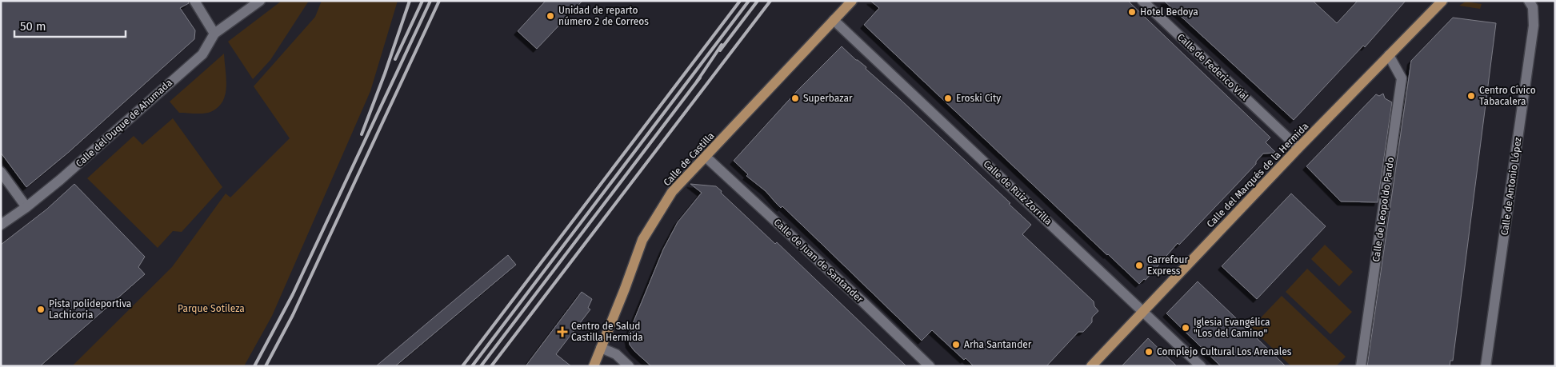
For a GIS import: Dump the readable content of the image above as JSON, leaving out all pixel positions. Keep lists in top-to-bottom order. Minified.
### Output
{"streets":{"main road":["Calle de Castilla","Calle del Marqués de la Hermida"],"street":["Calle de Federico Vial","Calle del Duque de Ahumada","Calle de Antonio López","Calle de Ruiz Zorrilla","Calle de Leopoldo Pardo","Calle de Juan de Santander"]},"crossings":[["Calle de Federico Vial","Calle del Marqués de la Hermida"],["Calle de Castilla","Calle de Ruiz Zorrilla"],["Calle de Castilla","Calle de Juan de Santander"],["Calle del Marqués de la Hermida","Calle de Ruiz Zorrilla"],["Calle del Marqués de la Hermida","Calle de Leopoldo Pardo"]],"parks":["Parque Sotileza"],"places":{"other":["Hotel Bedoya","Unidad de reparto número 2 de Correos","Centro Cívico Tabacalera","Superbazar","Eroski City","Carrefour Express","Pista polideportiva Lachicoria","Iglesia Evangélica \"Los del Camino\"","Arha Santander","Complejo Cultural Los Arenales"],"health":["Centro de Salud Castilla Hermida"]},"scale_bar":"50 m"}
